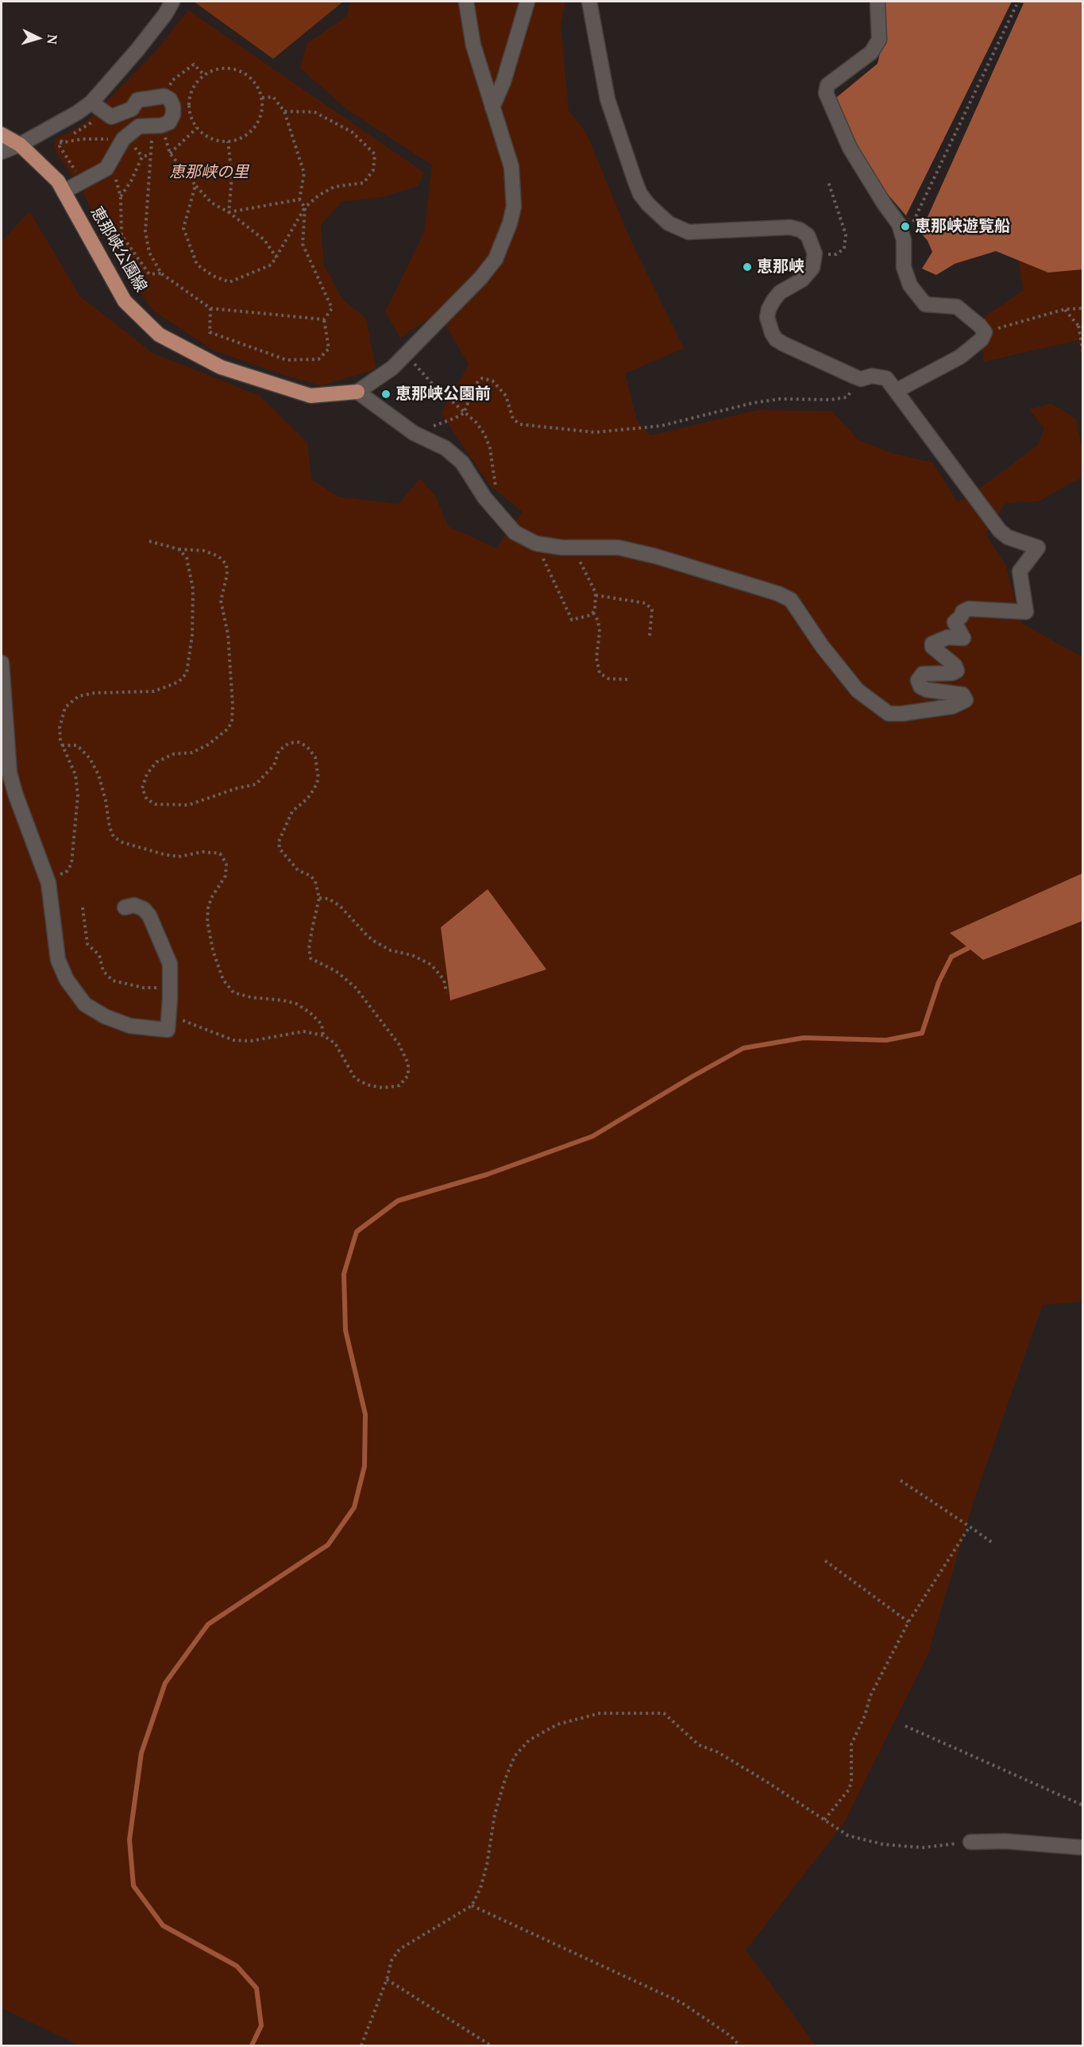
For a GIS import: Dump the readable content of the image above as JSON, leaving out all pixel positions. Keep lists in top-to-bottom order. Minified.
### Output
{"streets":{"main road":["恵那峡公園線"]},"parks":["恵那峡の里"],"places":["恵那峡遊覧船","恵那峡","恵那峡公園前"],"north":"right"}
